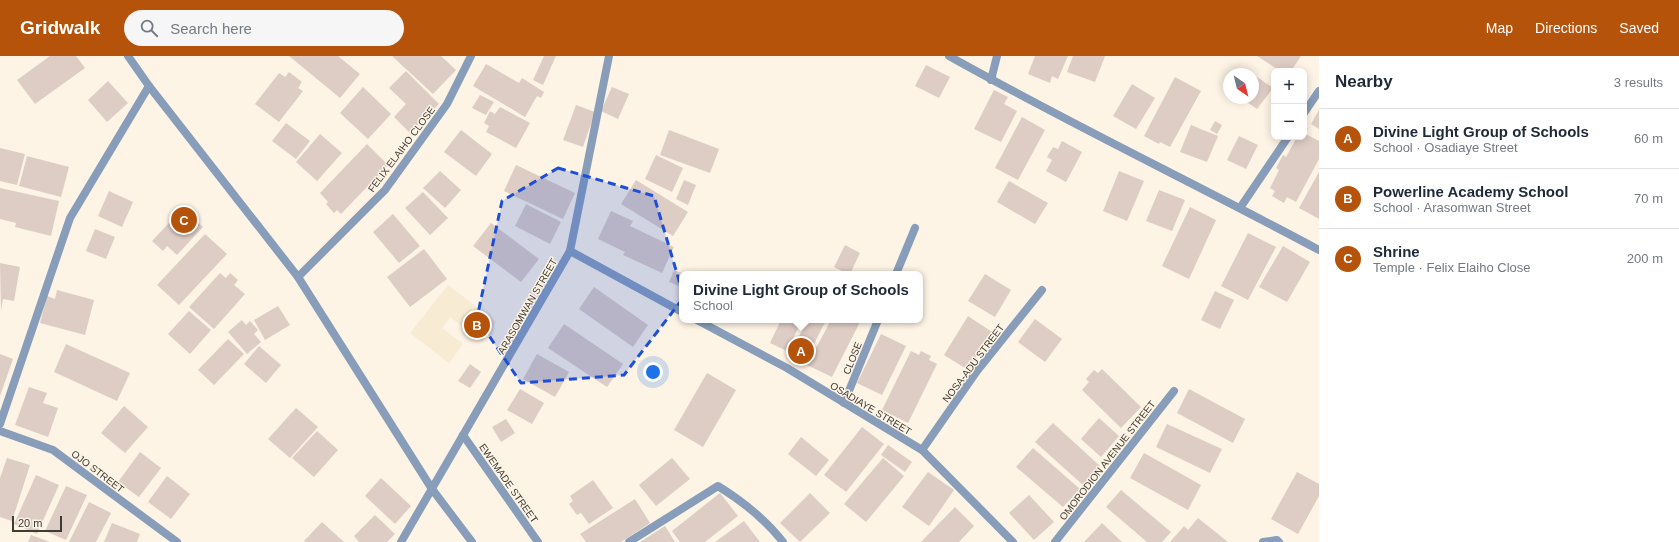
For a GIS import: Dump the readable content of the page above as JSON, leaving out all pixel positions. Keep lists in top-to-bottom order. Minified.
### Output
{"streets":{"street":["FELIX ELAIHO CLOSE","ARASOMWAN STREET","CLOSE","NOSA-ADU STREET","OSADIAYE STREET","OMORODION AVENUE STREET","OJO STREET","EWEMADE STREET"]},"crossings":[["ARASOMWAN STREET","EWEMADE STREET"],["CLOSE","OSADIAYE STREET"],["NOSA-ADU STREET","OSADIAYE STREET"]],"scale_bar":"20 m","north":"bottom right","page":{"header":"Gridwalk","search":"Search here","nav":["Map","Directions","Saved"],"heading":["Nearby","3 results"],"map_buttons":["+","−"],"list":[{"mark":"A","name":"Divine Light Group of Schools","note":"School · Osadiaye Street","value":"60 m"},{"mark":"B","name":"Powerline Academy School","note":"School · Arasomwan Street","value":"70 m"},{"mark":"C","name":"Shrine","note":"Temple · Felix Elaiho Close","value":"200 m"}],"pins":["C","B","A"],"popup":["Divine Light Group of Schools","School"],"scale":"20 m"}}
